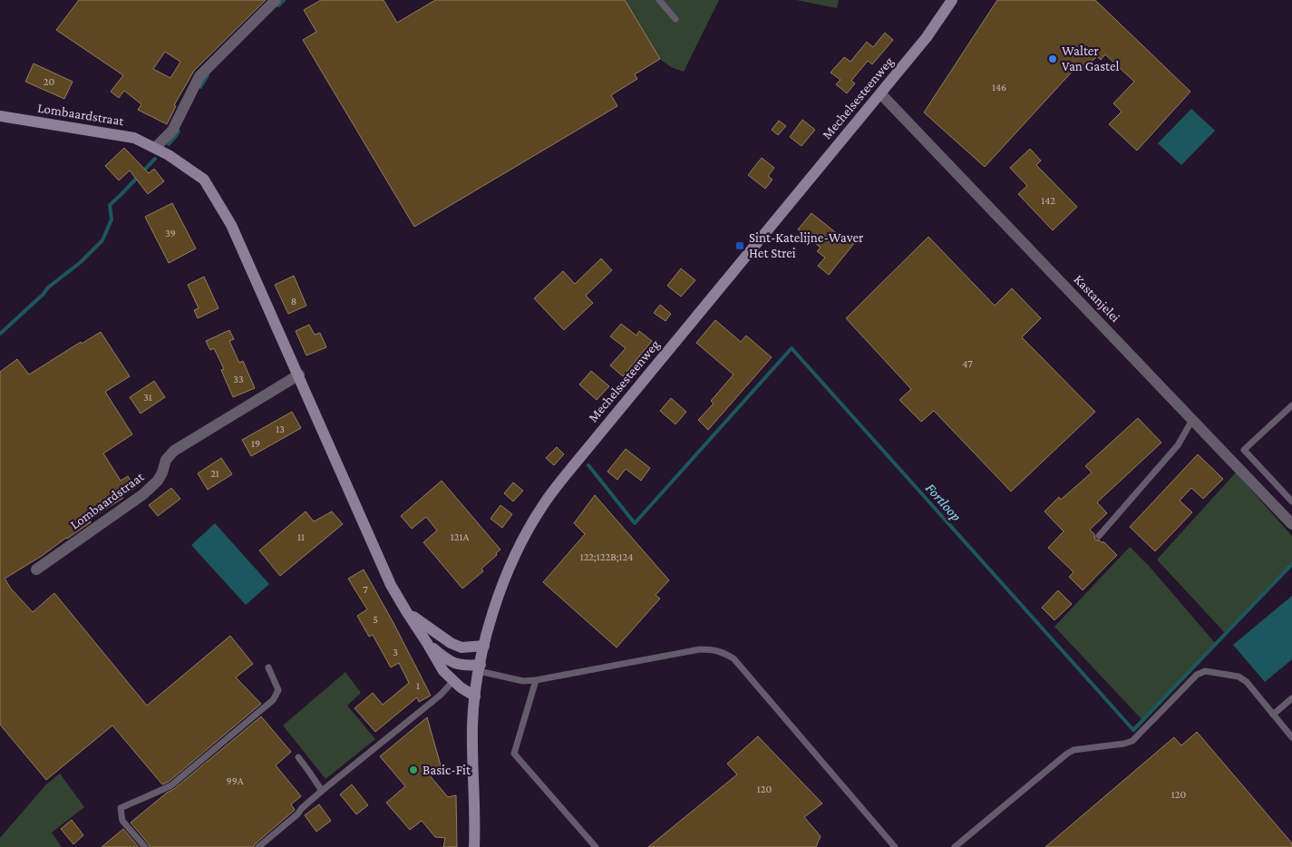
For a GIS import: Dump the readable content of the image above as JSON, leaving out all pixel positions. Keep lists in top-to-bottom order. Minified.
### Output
{"streets":{"street":["Mechelsesteenweg","Lombaardstraat","Kastanjelei"]},"crossings":[["Mechelsesteenweg","Lombaardstraat"],["Mechelsesteenweg","Kastanjelei"]],"water":["Fortloop"],"places":{"other":["Walter Van Gastel","Basic-Fit"],"transit":["Sint-Katelijne-Waver Het Strei"]},"house_numbers":["20","146","142","39","8","47","33","31","13","19","21","11","121A","122;122B;124","7","5","3","1","99A","120","120"]}
